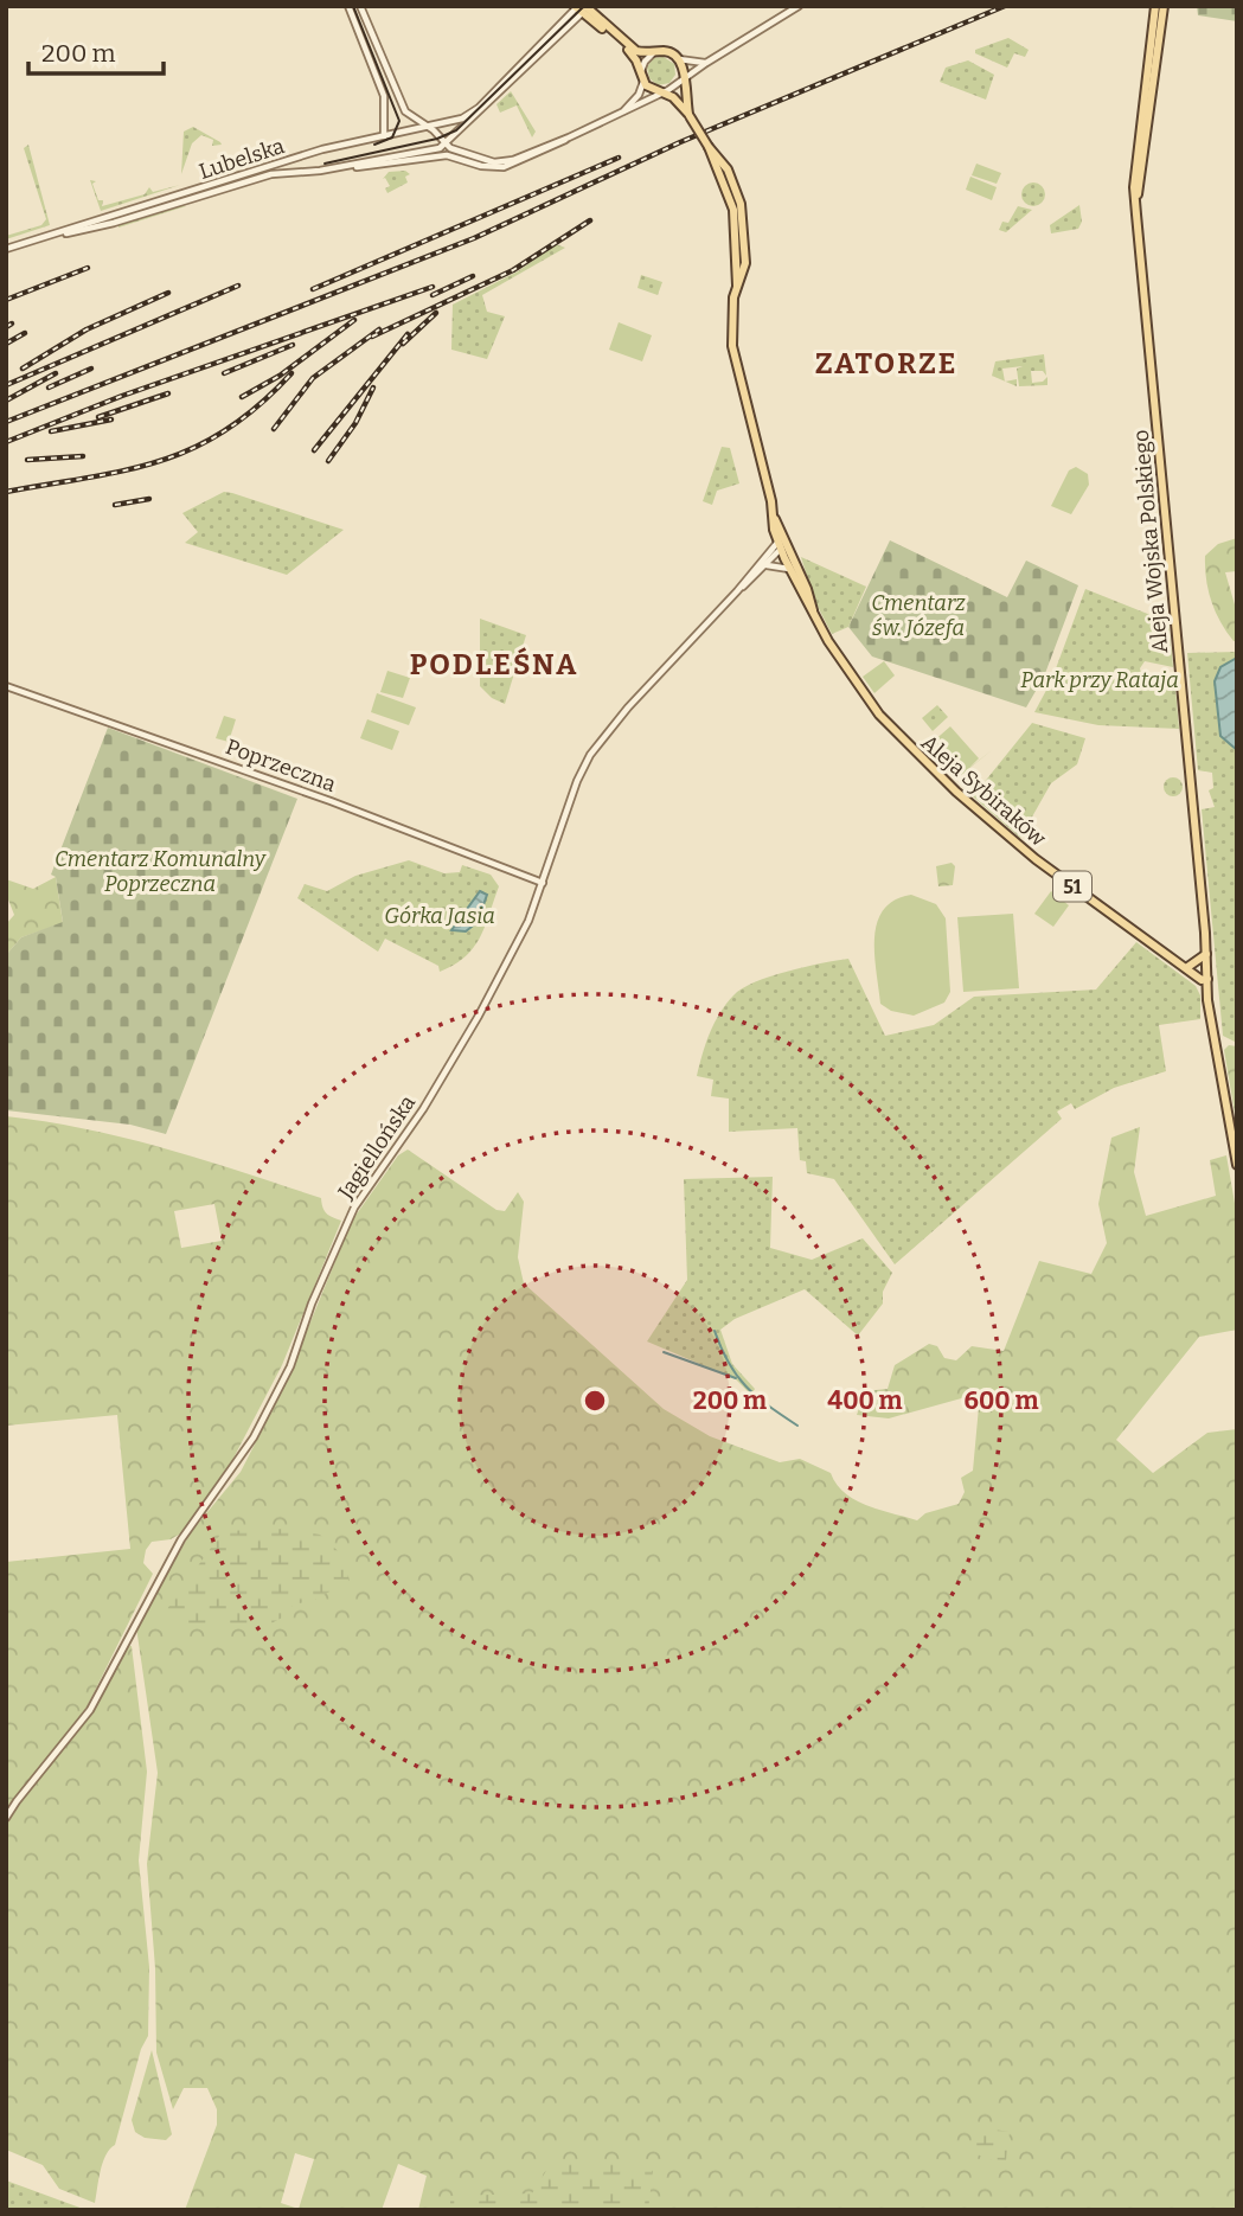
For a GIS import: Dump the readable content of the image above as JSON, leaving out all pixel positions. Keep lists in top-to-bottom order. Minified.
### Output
{"streets":{"main road":["Aleja Wojska Polskiego","Aleja Sybiraków","51"],"street":["Lubelska","Poprzeczna","Jagiellońska"]},"crossings":[["Aleja Wojska Polskiego","Aleja Sybiraków"],["Poprzeczna","Jagiellońska"],["Aleja Sybiraków","51"],["Aleja Sybiraków","Jagiellońska"],["51","Jagiellońska"]],"districts":["ZATORZE","PODLEŚNA"],"parks":["Cmentarz św. Józefa","Park przy Rataja","Cmentarz Komunalny Poprzeczna","Górka Jasia"],"scale_bar":"200 m","rings":["200 m","400 m","600 m"]}
